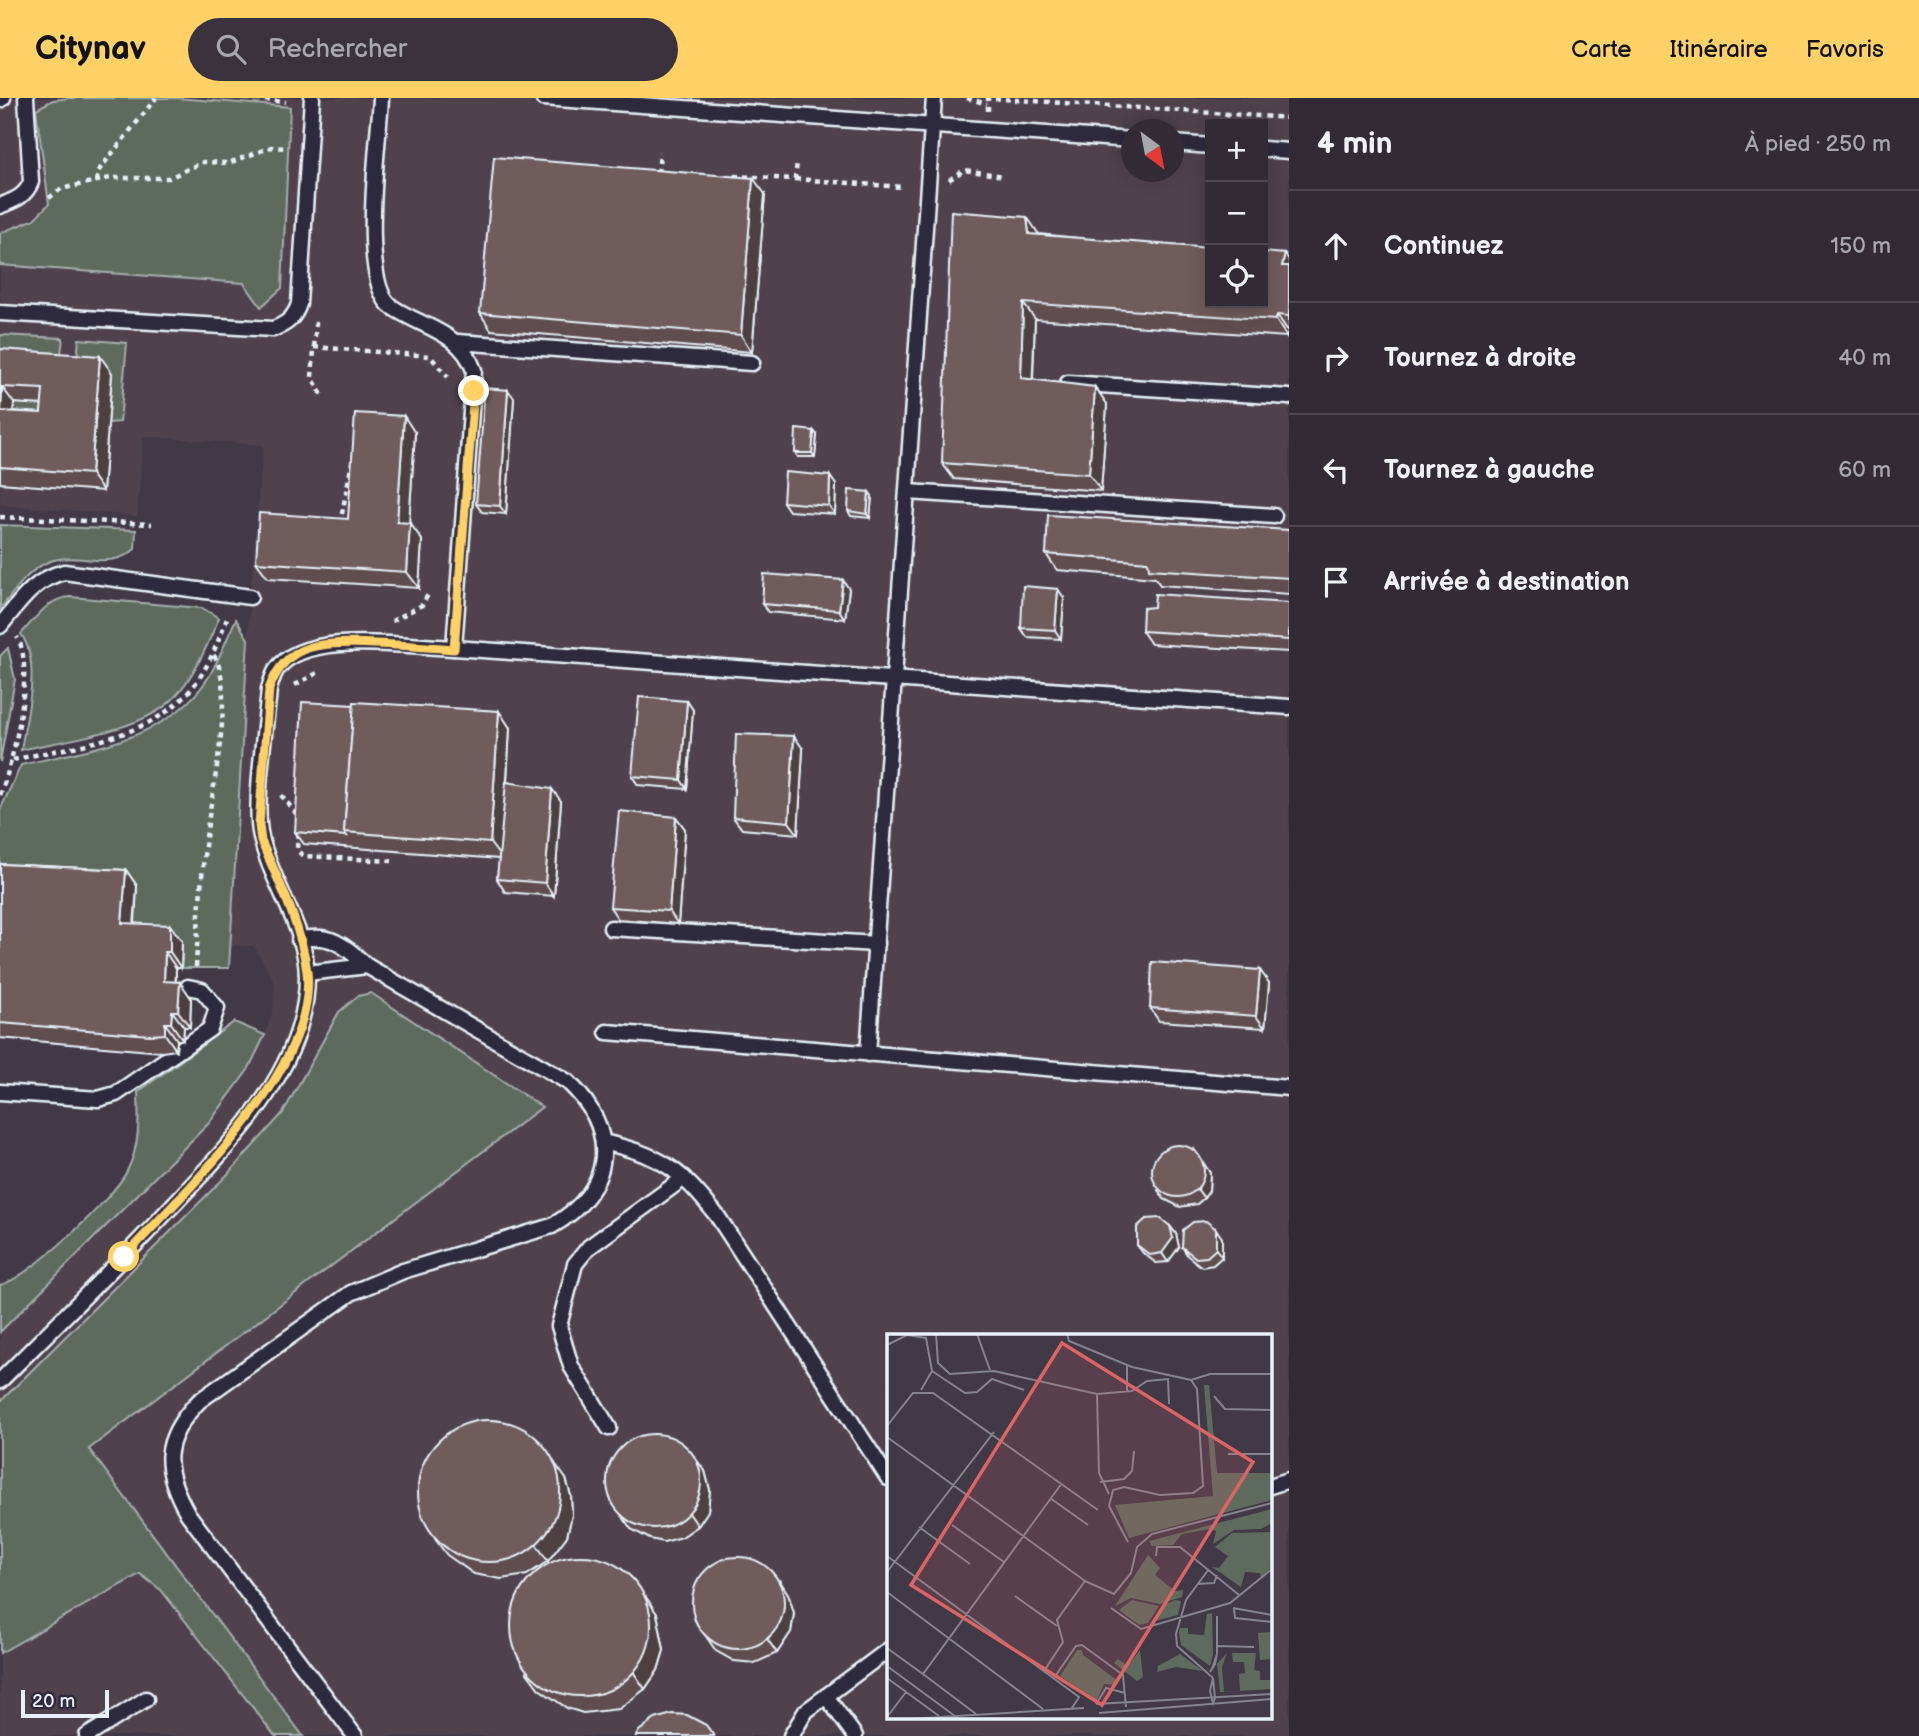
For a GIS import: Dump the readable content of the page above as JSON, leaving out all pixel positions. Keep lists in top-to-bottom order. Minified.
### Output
{"scale_bar":"20 m","north":"bottom right","page":{"header":"Citynav","search":"Rechercher","nav":["Carte","Itinéraire","Favoris"],"heading":["4 min","À pied · 250 m"],"map_buttons":["+","−"],"list":[["Continuez","150 m"],["Tournez à droite","40 m"],["Tournez à gauche","60 m"],"Arrivée à destination"],"scale":"20 m"}}
